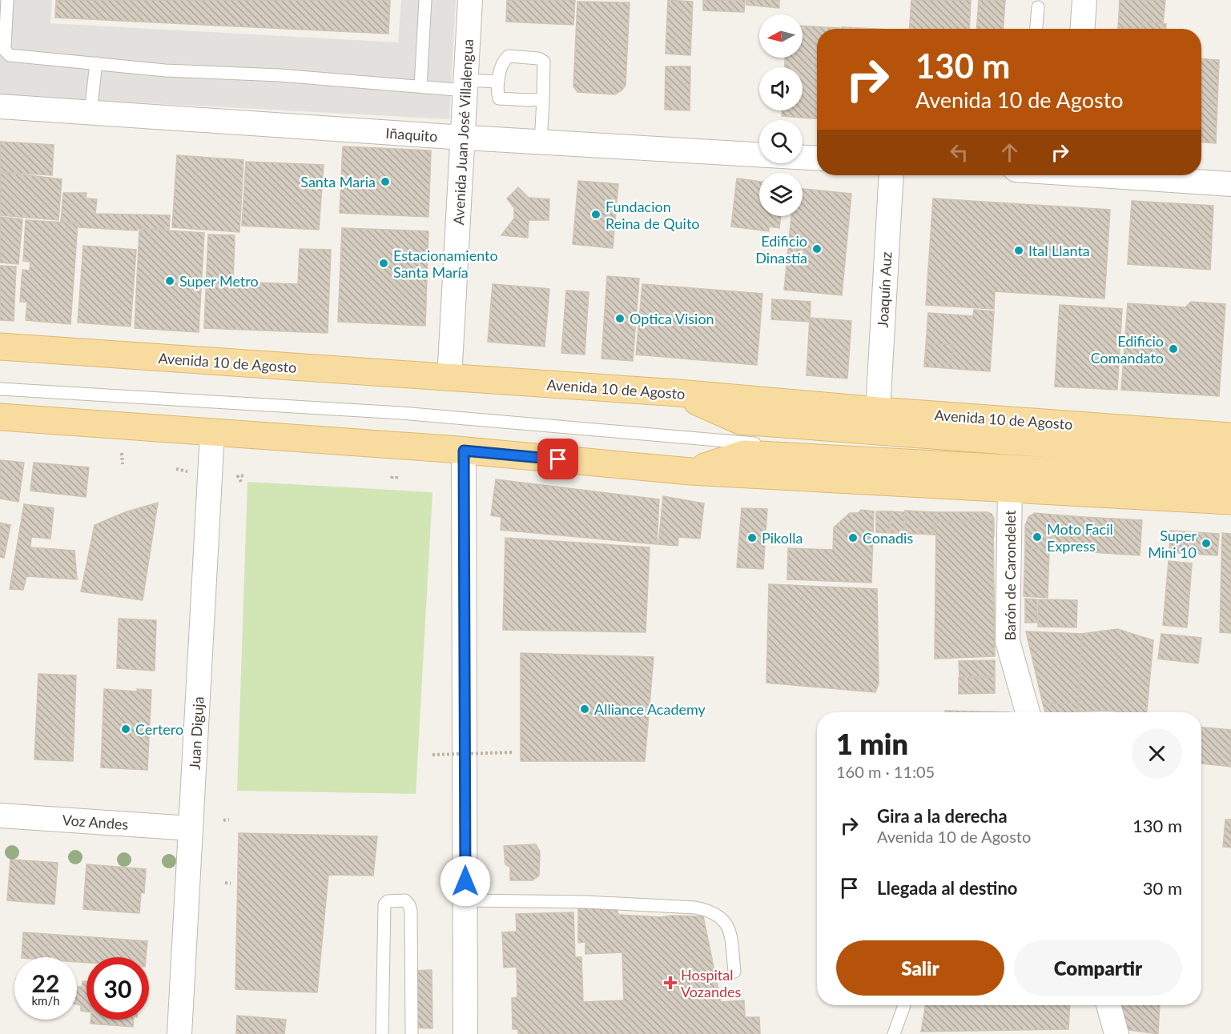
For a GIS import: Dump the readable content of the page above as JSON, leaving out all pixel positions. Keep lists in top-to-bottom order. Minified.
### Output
{"streets":{"main road":["Avenida 10 de Agosto"],"street":["Avenida Juan José Villalengua","Iñaquito","Joaquín Auz","Barón de Carondelet","Juan Diguja","Voz Andes"]},"crossings":[["Avenida Juan José Villalengua","Iñaquito"],["Avenida Juan José Villalengua","Avenida 10 de Agosto"],["Joaquín Auz","Avenida 10 de Agosto"],["Juan Diguja","Voz Andes"]],"places":{"other":["Santa Maria","Fundacion Reina de Quito","Edificio Dinastía","Ital Llanta","Estacionamiento Santa María","Super Metro","Optica Vision","Edificio Comandato","Moto Facil Express","Pikolla","Conadis","Super Mini 10","Alliance Academy","Certero"],"health":["Hospital Vozandes"]},"north":"left","page":{"turn":["130 m","Avenida 10 de Agosto"],"heading":["1 min","160 m · 11:05"],"list":[{"name":"Gira a la derecha","note":"Avenida 10 de Agosto","value":"130 m"},{"name":"Llegada al destino","value":"30 m"}],"buttons":["Salir","Compartir"],"speed":"22 km/h","limit":"30"}}
